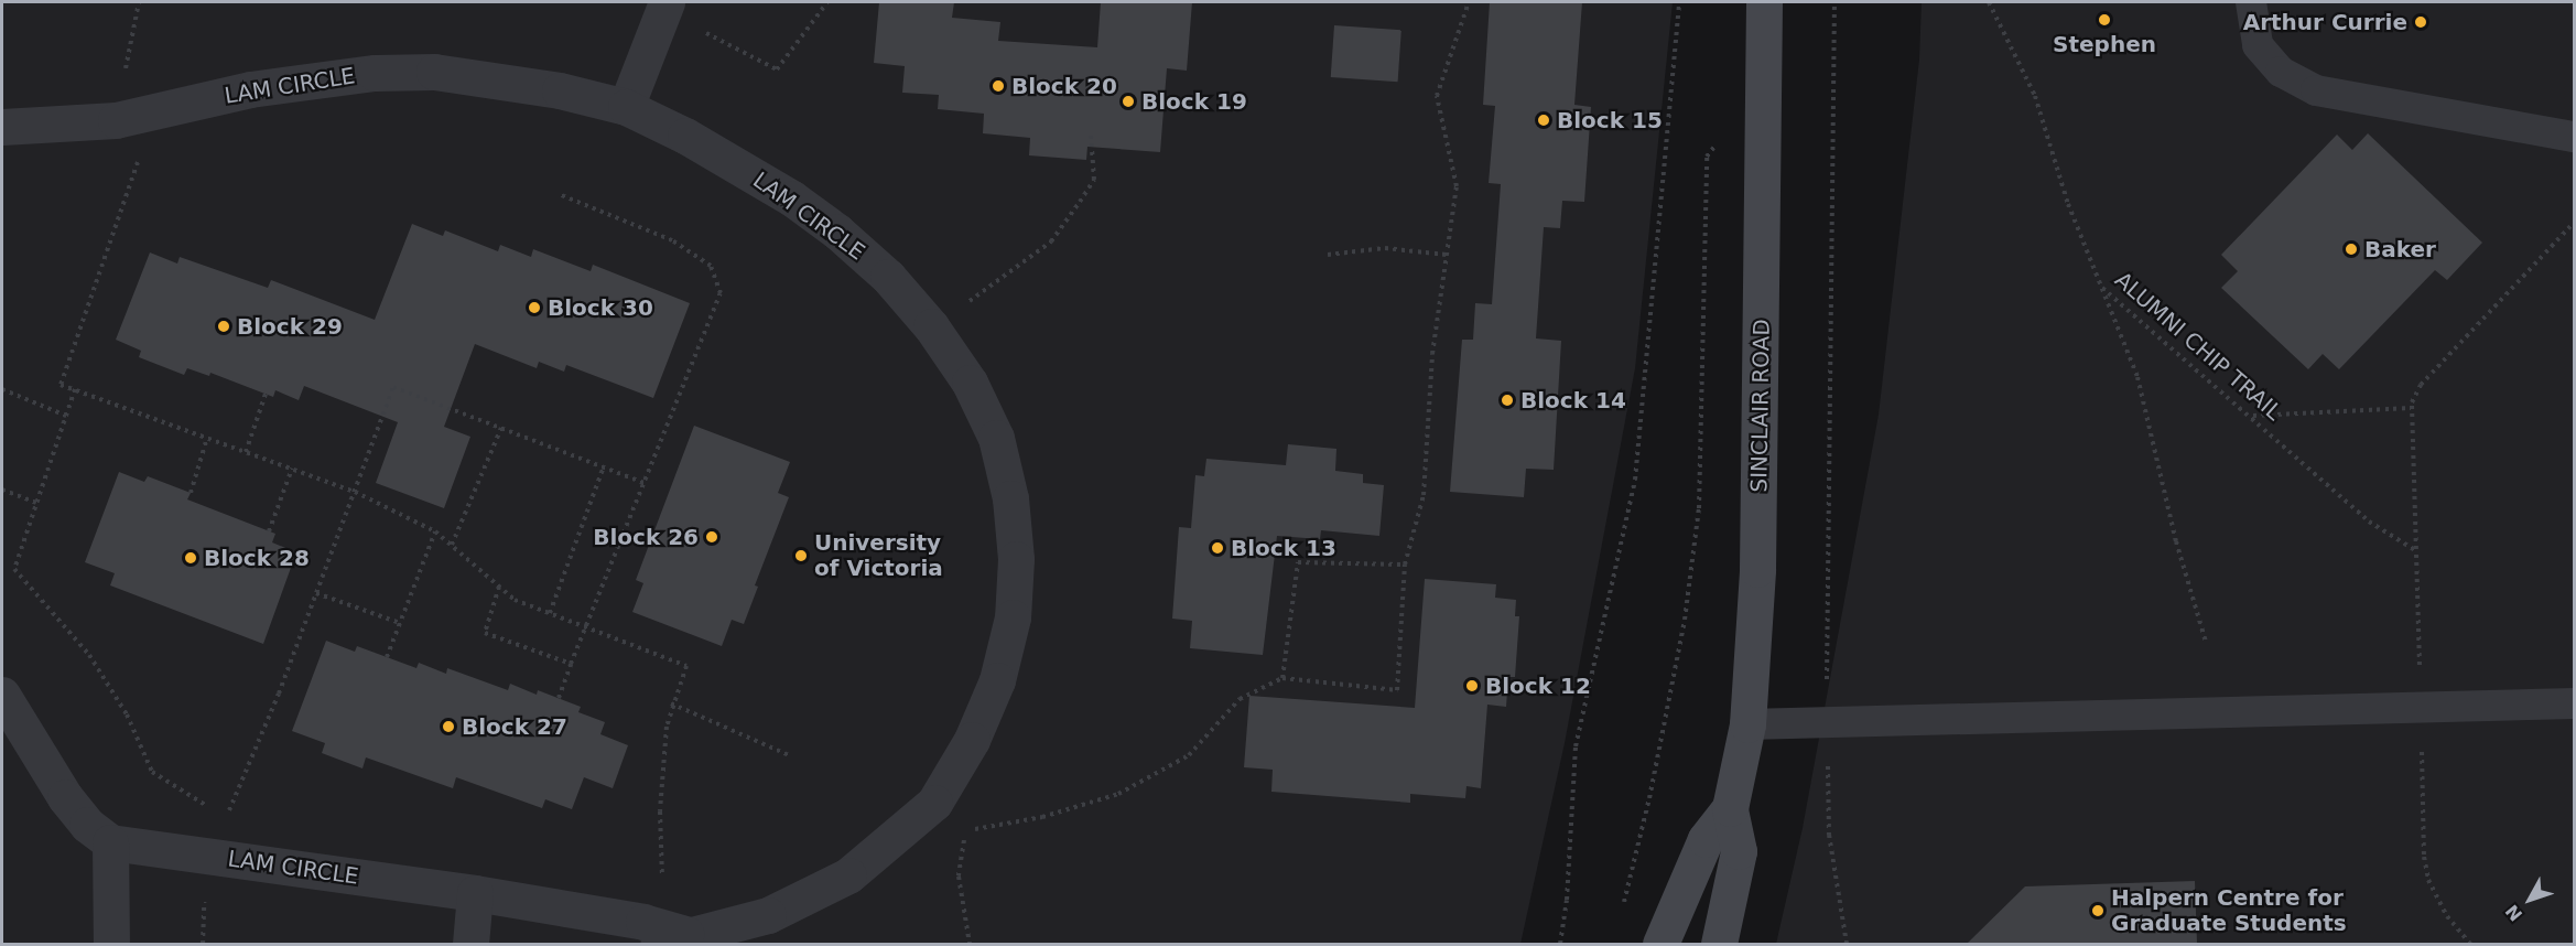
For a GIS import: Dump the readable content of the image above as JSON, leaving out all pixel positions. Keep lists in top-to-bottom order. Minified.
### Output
{"streets":{"main road":["SINCLAIR ROAD"],"street":["LAM CIRCLE"],"path":["ALUMNI CHIP TRAIL"]},"places":["Stephen","Arthur Currie","Block 20","Block 19","Block 15","Baker","Block 30","Block 29","Block 14","Block 26","Block 13","University of Victoria","Block 28","Block 12","Block 27","Halpern Centre for Graduate Students"],"north":"bottom left"}
